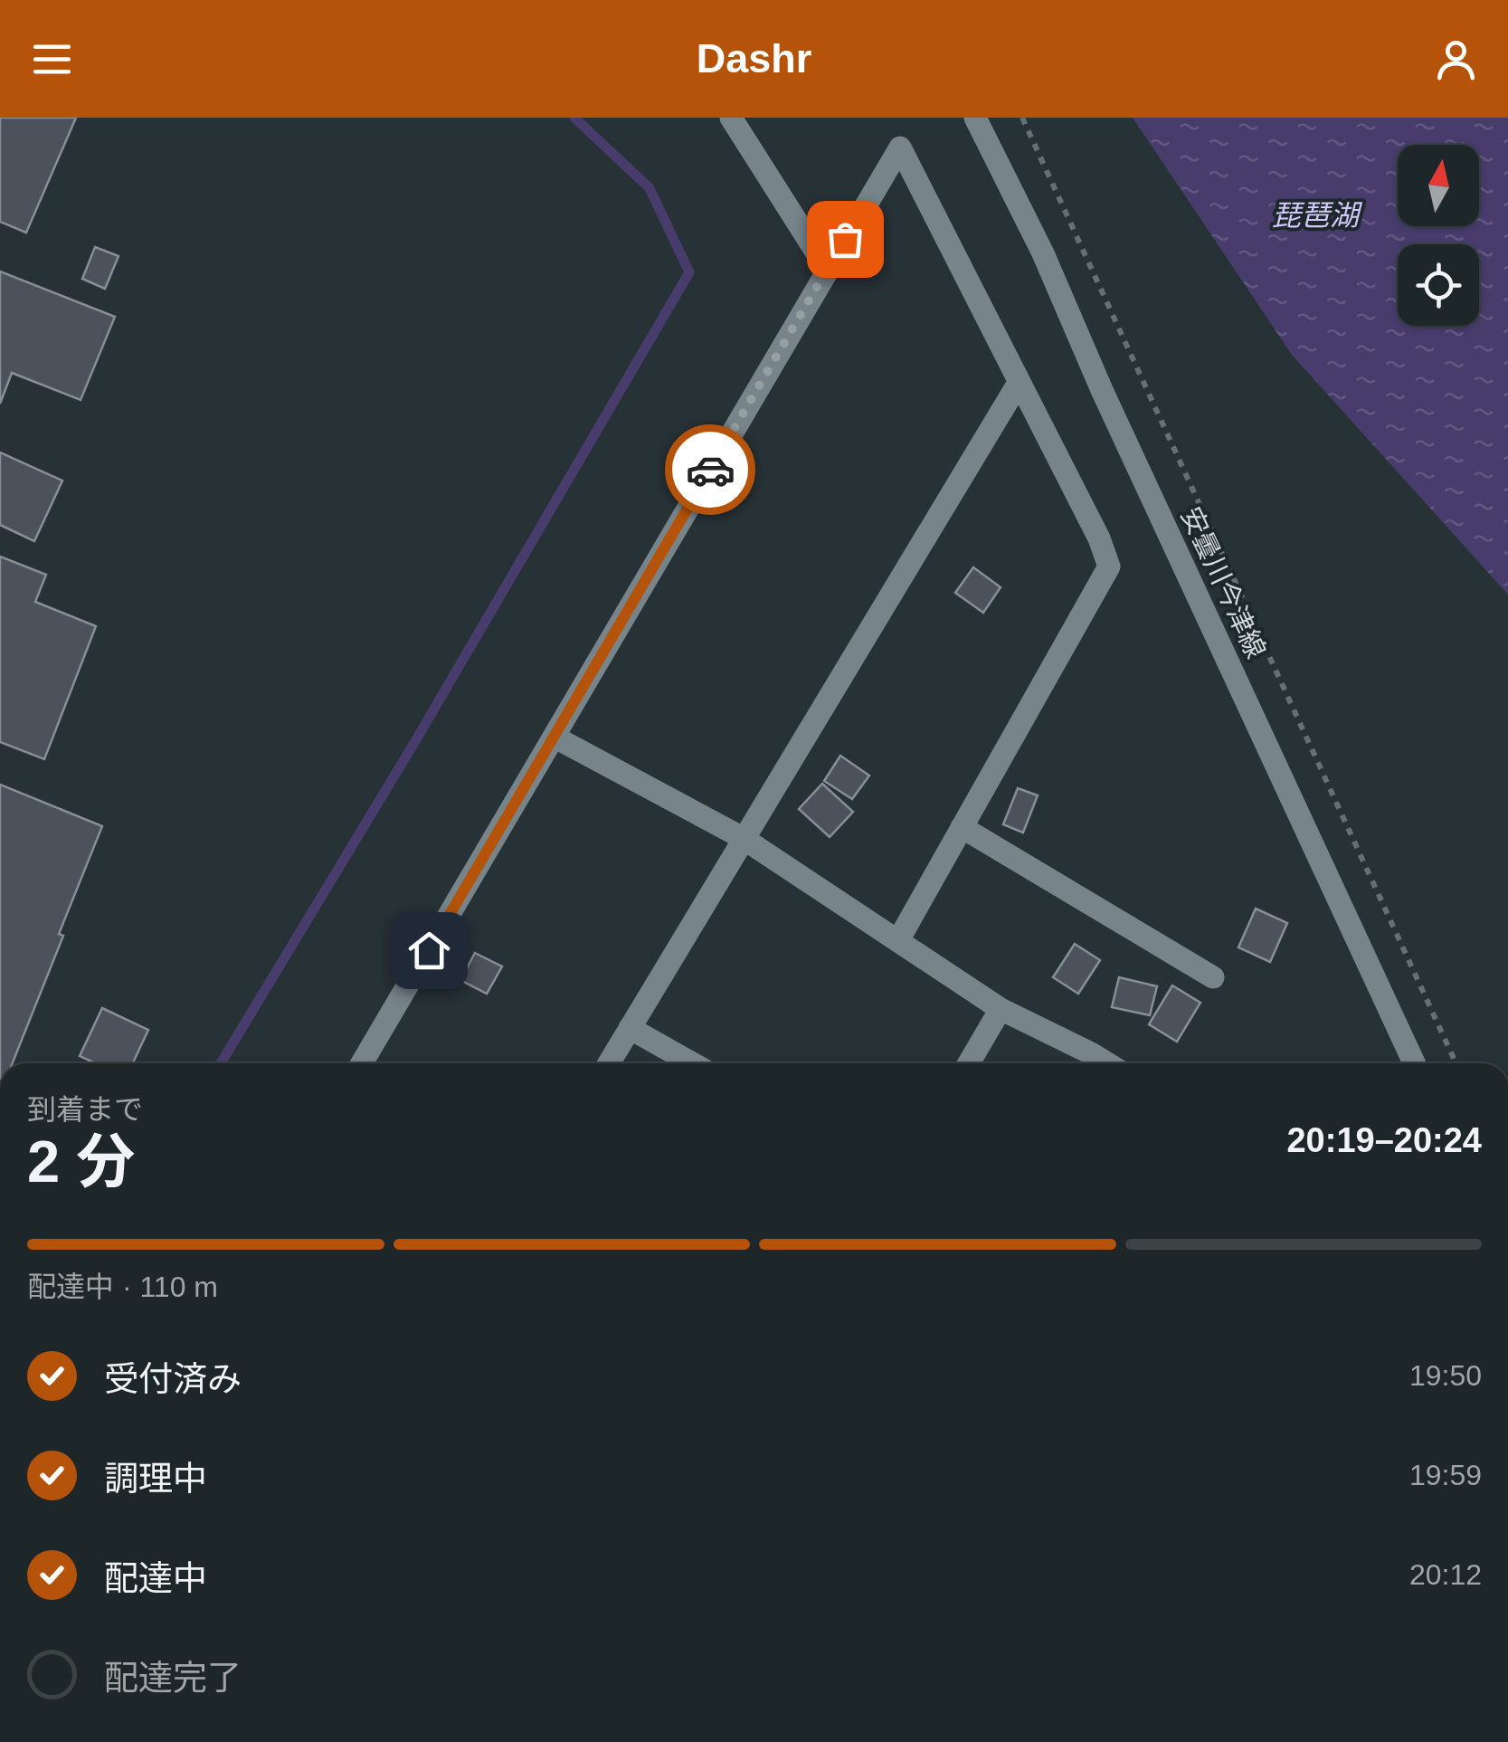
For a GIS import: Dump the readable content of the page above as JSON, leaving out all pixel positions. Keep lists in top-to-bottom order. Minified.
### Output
{"streets":{"street":["安曇川今津線"]},"water":["琵琶湖"],"north":"top","page":{"header":"Dashr","heading":["2 分","到着まで","20:19–20:24"],"bar":"配達中 · 110 m","list":[["受付済み","19:50"],["調理中","19:59"],["配達中","20:12"],"配達完了"]}}
